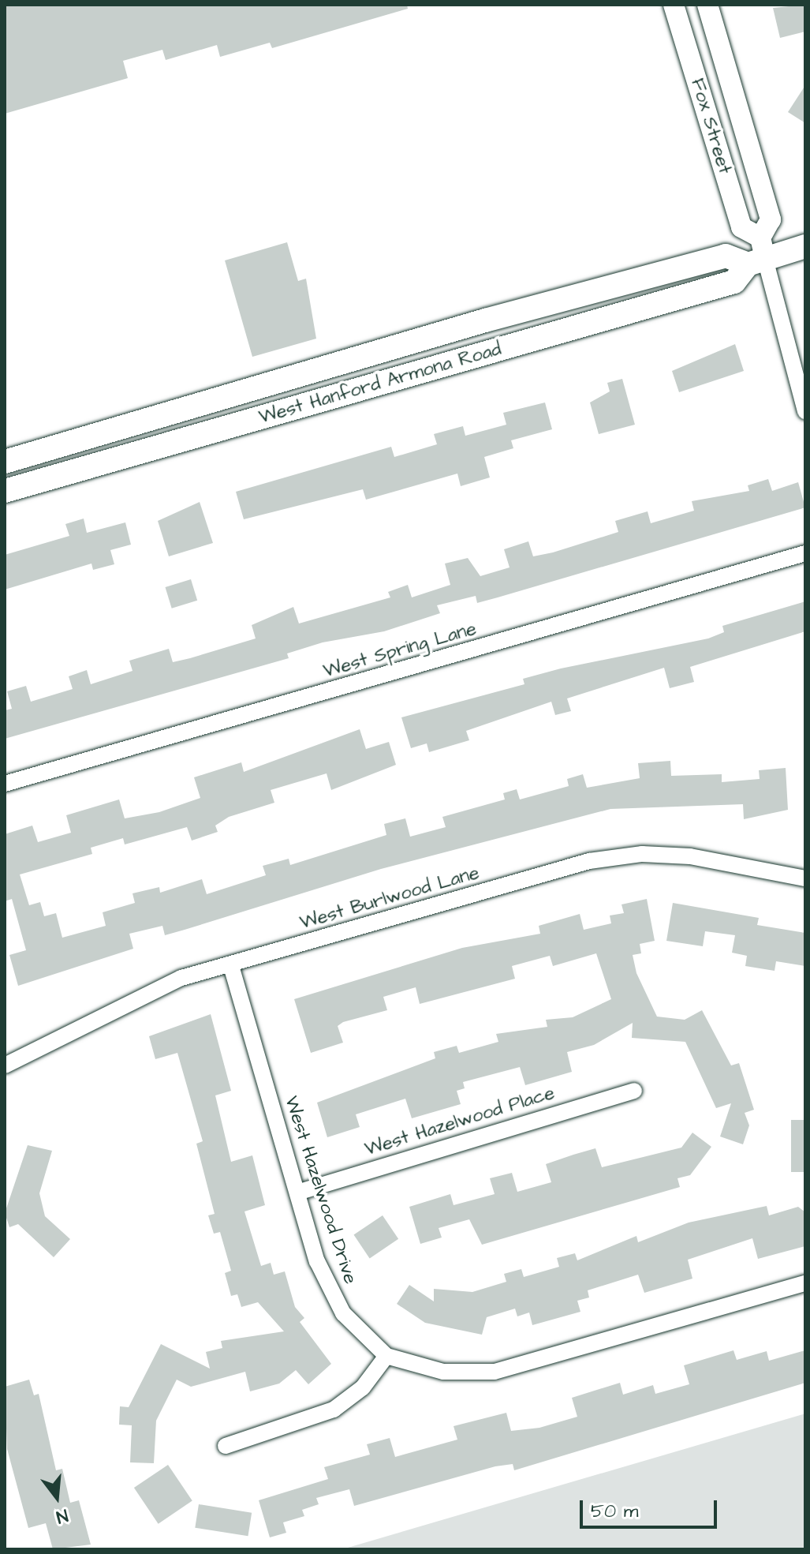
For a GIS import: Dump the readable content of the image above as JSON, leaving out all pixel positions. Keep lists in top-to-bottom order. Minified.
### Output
{"streets":{"main road":["West Hanford Armona Road"],"street":["Fox Street","West Spring Lane","West Burlwood Lane","West Hazelwood Place","West Hazelwood Drive"]},"crossings":[["Fox Street","West Hanford Armona Road"],["West Burlwood Lane","West Hazelwood Drive"],["West Hazelwood Place","West Hazelwood Drive"]],"scale_bar":"50 m","north":"bottom"}
